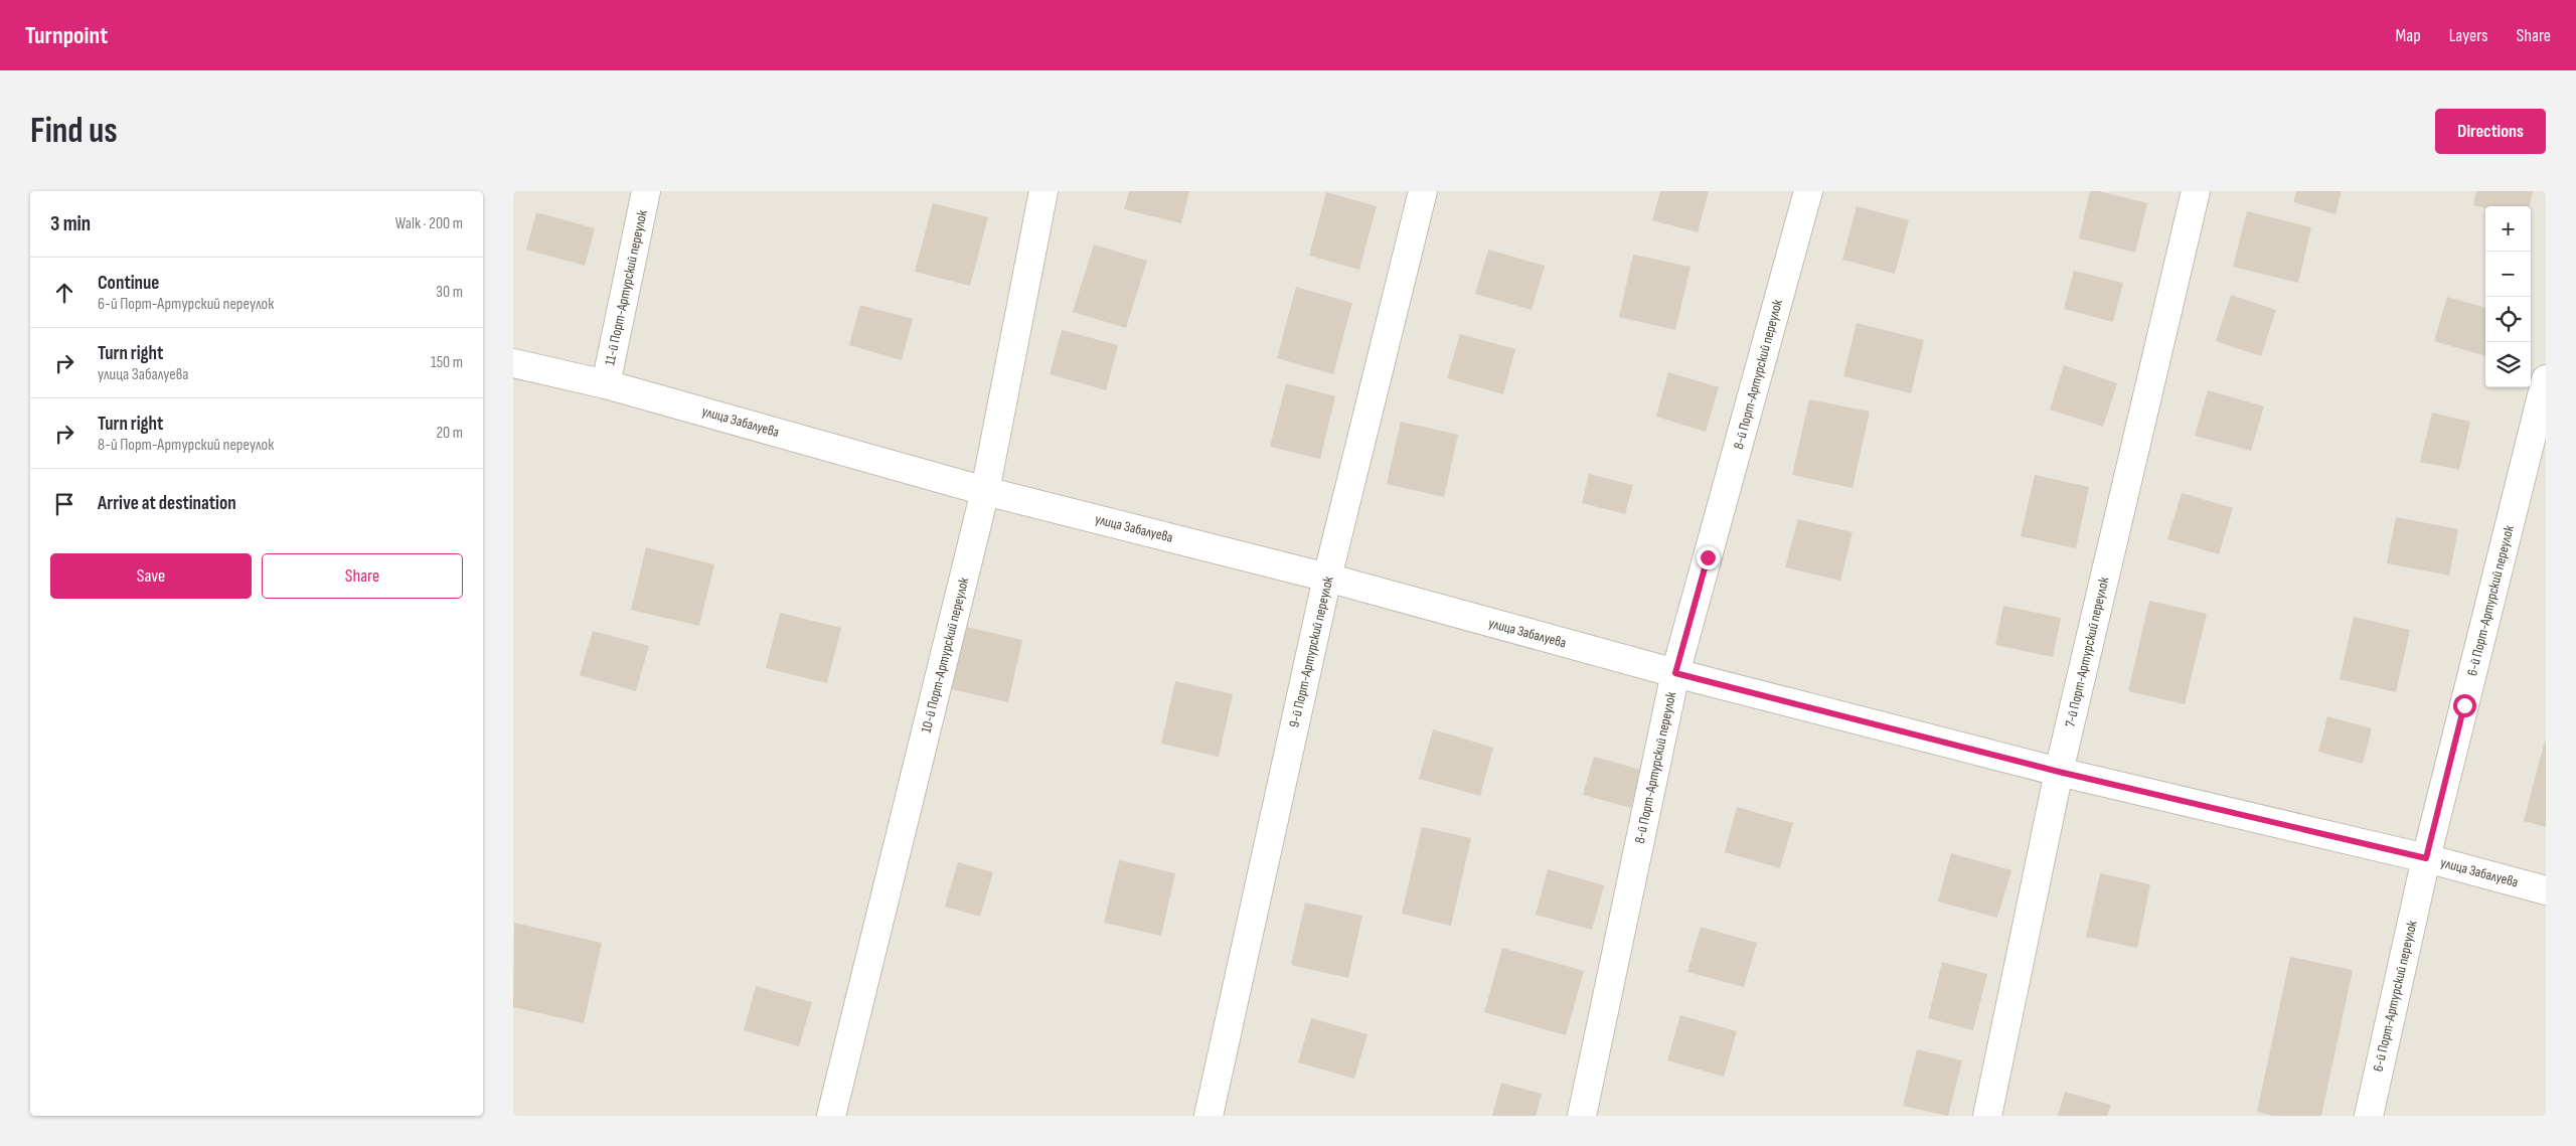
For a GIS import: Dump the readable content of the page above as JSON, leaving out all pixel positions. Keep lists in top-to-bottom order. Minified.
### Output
{"streets":{"street":["11-й Порт-Артурский переулок","8-й Порт-Артурский переулок","улица Забалуева","6-й Порт-Артурский переулок","9-й Порт-Артурский переулок","7-й Порт-Артурский переулок","10-й Порт-Артурский переулок"]},"crossings":[["11-й Порт-Артурский переулок","улица Забалуева"],["8-й Порт-Артурский переулок","улица Забалуева"],["улица Забалуева","6-й Порт-Артурский переулок"],["улица Забалуева","9-й Порт-Артурский переулок"],["улица Забалуева","7-й Порт-Артурский переулок"],["улица Забалуева","10-й Порт-Артурский переулок"]],"page":{"header":"Turnpoint","nav":["Map","Layers","Share"],"buttons":["Directions",["Save","Share"]],"title":"Find us","heading":["3 min","Walk · 200 m"],"map_buttons":["+","−"],"list":[["Continue","6-й Порт-Артурский переулок","30 m"],["Turn right","улица Забалуева","150 m"],["Turn right","8-й Порт-Артурский переулок","20 m"],"Arrive at destination"]}}
